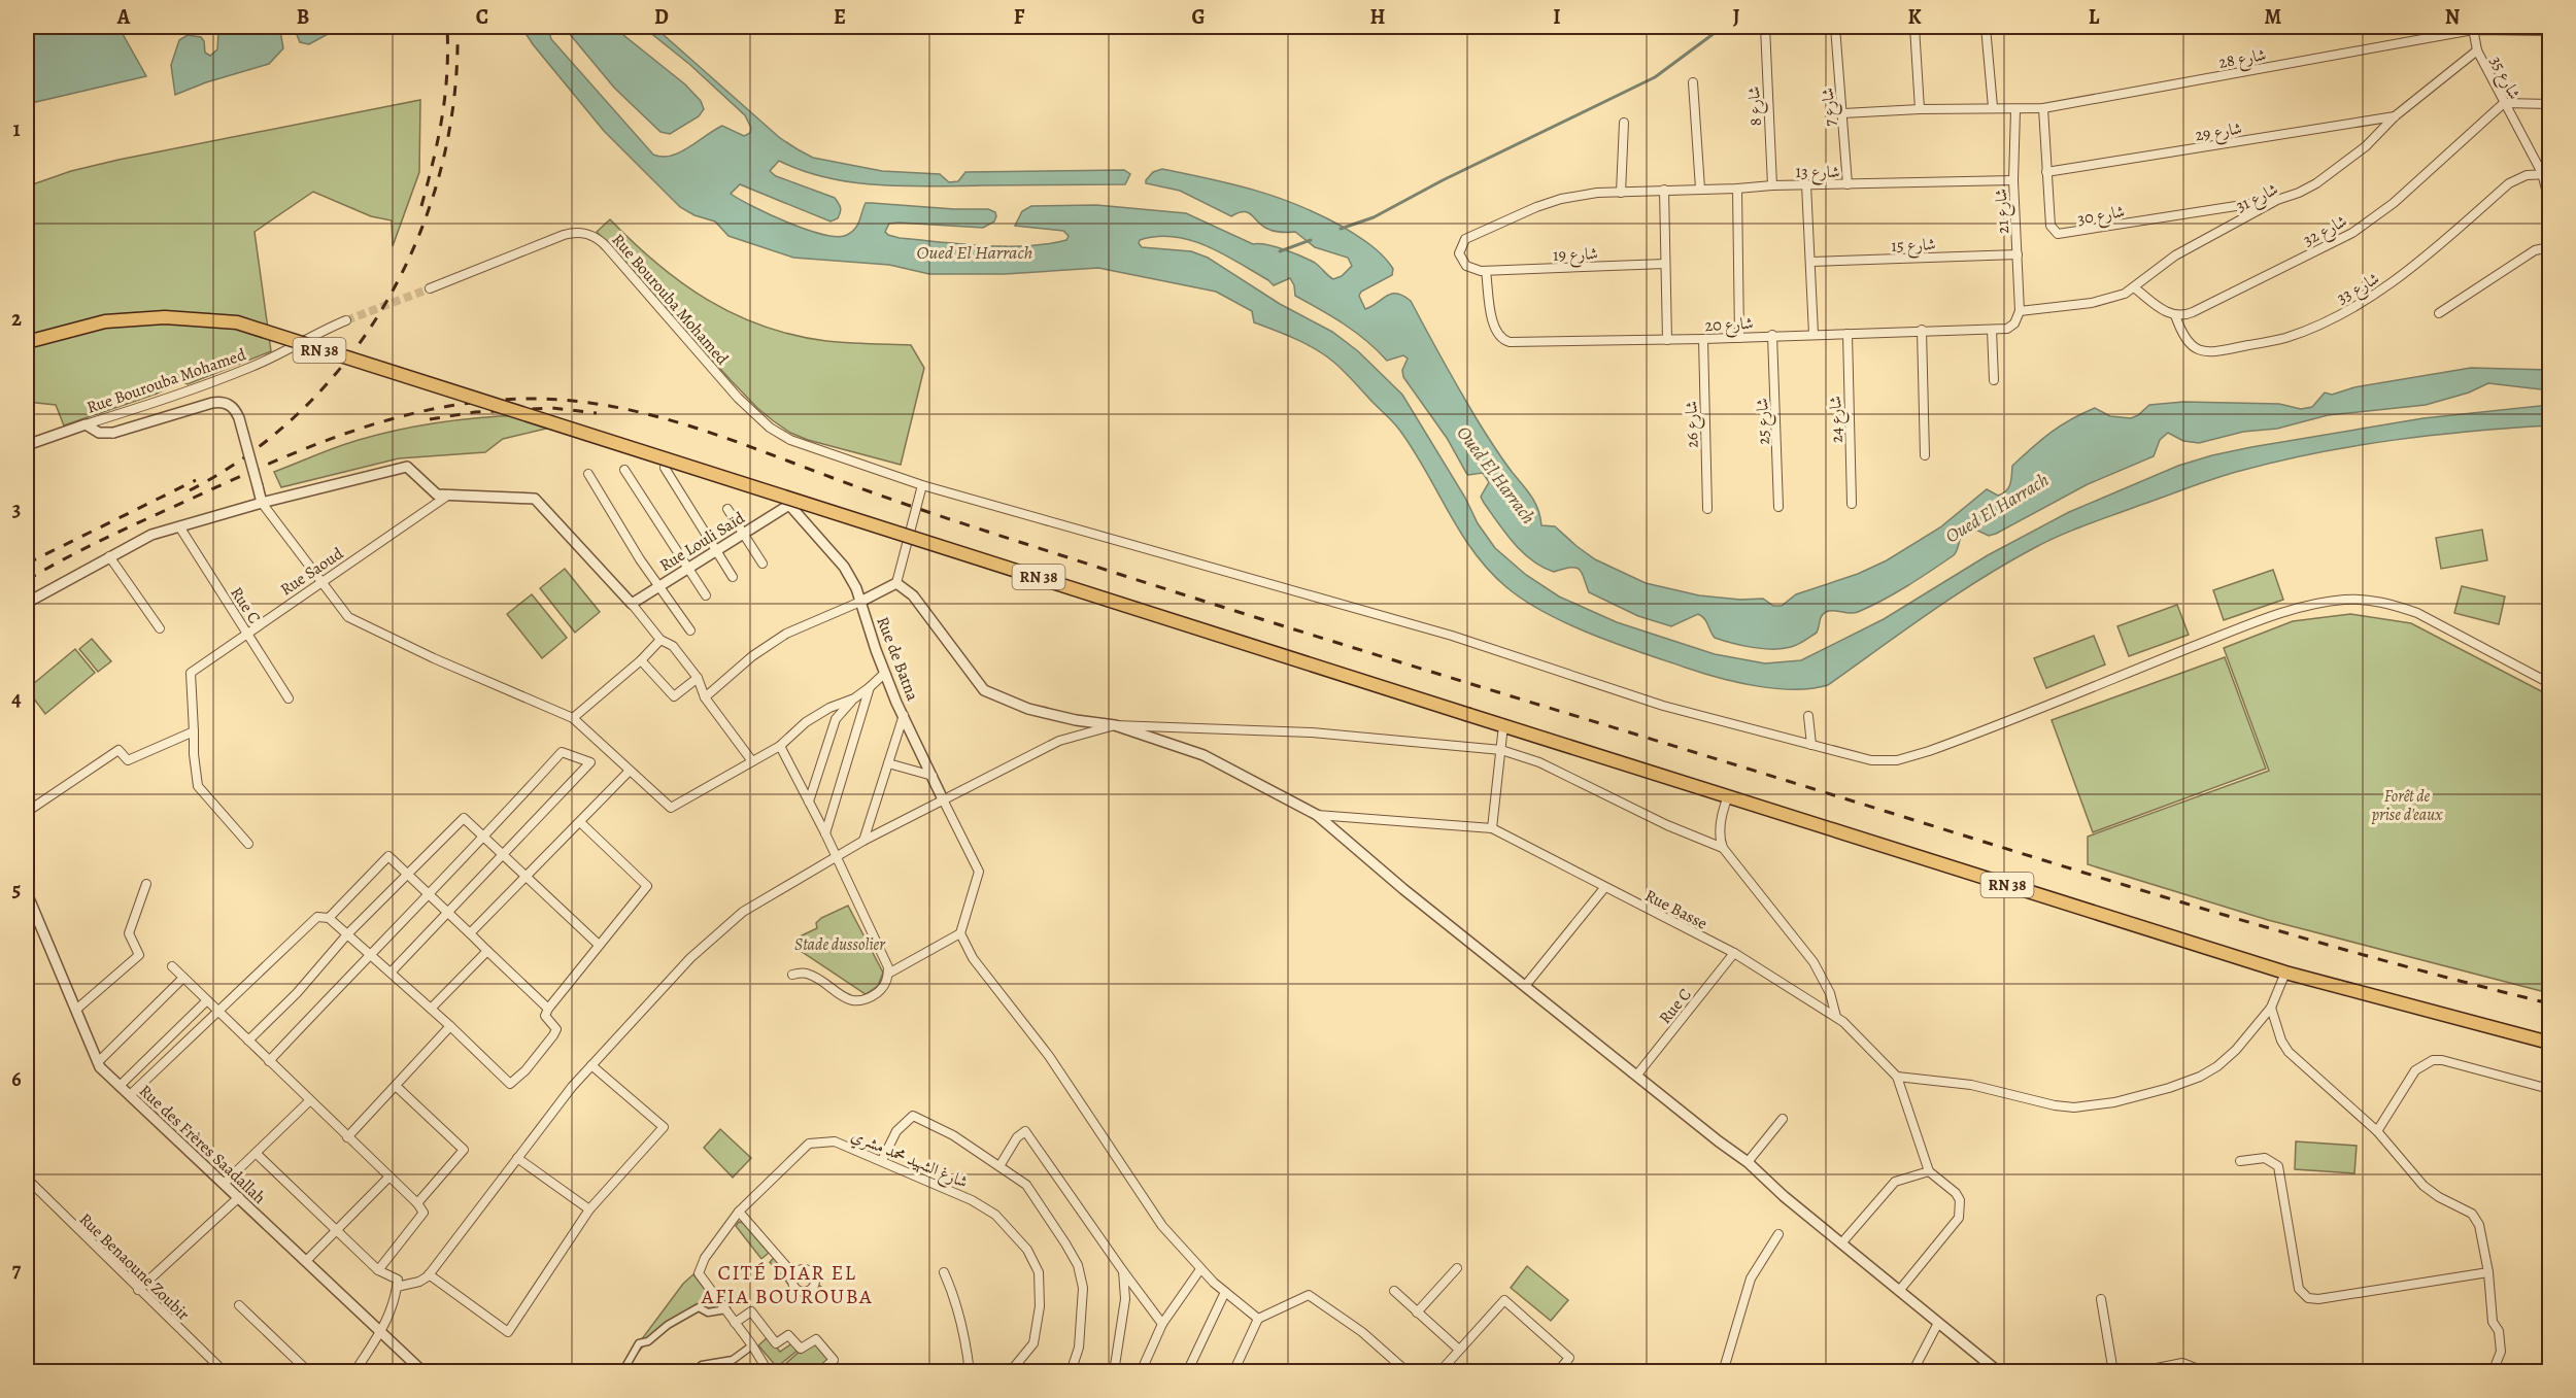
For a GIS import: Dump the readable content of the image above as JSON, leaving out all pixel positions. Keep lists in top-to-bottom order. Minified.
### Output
{"streets":{"main road":["RN 38"],"street":["شارع 28","شارع 35","شارع 8","شارع 7","شارع 29","شارع 13","شارع 31","شارع 21","شارع 30","شارع 32","شارع 15","شارع 19","شارع 33","Rue Bourouba Mohamed","شارع 20","شارع 24","شارع 25","شارع 26","Rue Louli Saïd","Rue Saoud","Rue C","Rue de Batna","Rue Basse","Rue des Frères Saadallah","شارغ الشهيد محمد مشري","Rue Benaoune Zoubir"]},"crossings":[["شارع 28","شارع 35"],["شارع 28","شارع 7"],["شارع 28","شارع 21"],["شارع 28","شارع 30"],["شارع 35","شارع 31"],["شارع 35","شارع 32"],["شارع 35","شارع 33"],["شارع 8","شارع 13"],["شارع 7","شارع 13"],["شارع 29","شارع 31"],["شارع 29","شارع 30"],["شارع 13","شارع 21"],["شارع 13","شارع 19"],["شارع 13","شارع 20"],["شارع 31","شارع 21"],["شارع 31","شارع 30"],["شارع 31","شارع 20"],["شارع 21","شارع 15"],["شارع 21","شارع 20"],["شارع 32","شارع 33"],["شارع 19","شارع 20"],["شارع 20","شارع 24"],["شارع 20","شارع 25"],["شارع 20","شارع 26"],["Rue Louli Saïd","Rue de Batna"],["Rue Saoud","Rue C"],["Rue C","Rue Basse"]],"districts":["CITÉ DIAR EL AFIA BOUROUBA"],"water":["Oued El Harrach"],"parks":["Forêt de prise d'eaux","Stade dussolier"],"grid":{"columns":["A","B","C","D","E","F","G","H","I","J","K","L","M","N"],"rows":["1","2","3","4","5","6","7"]}}
